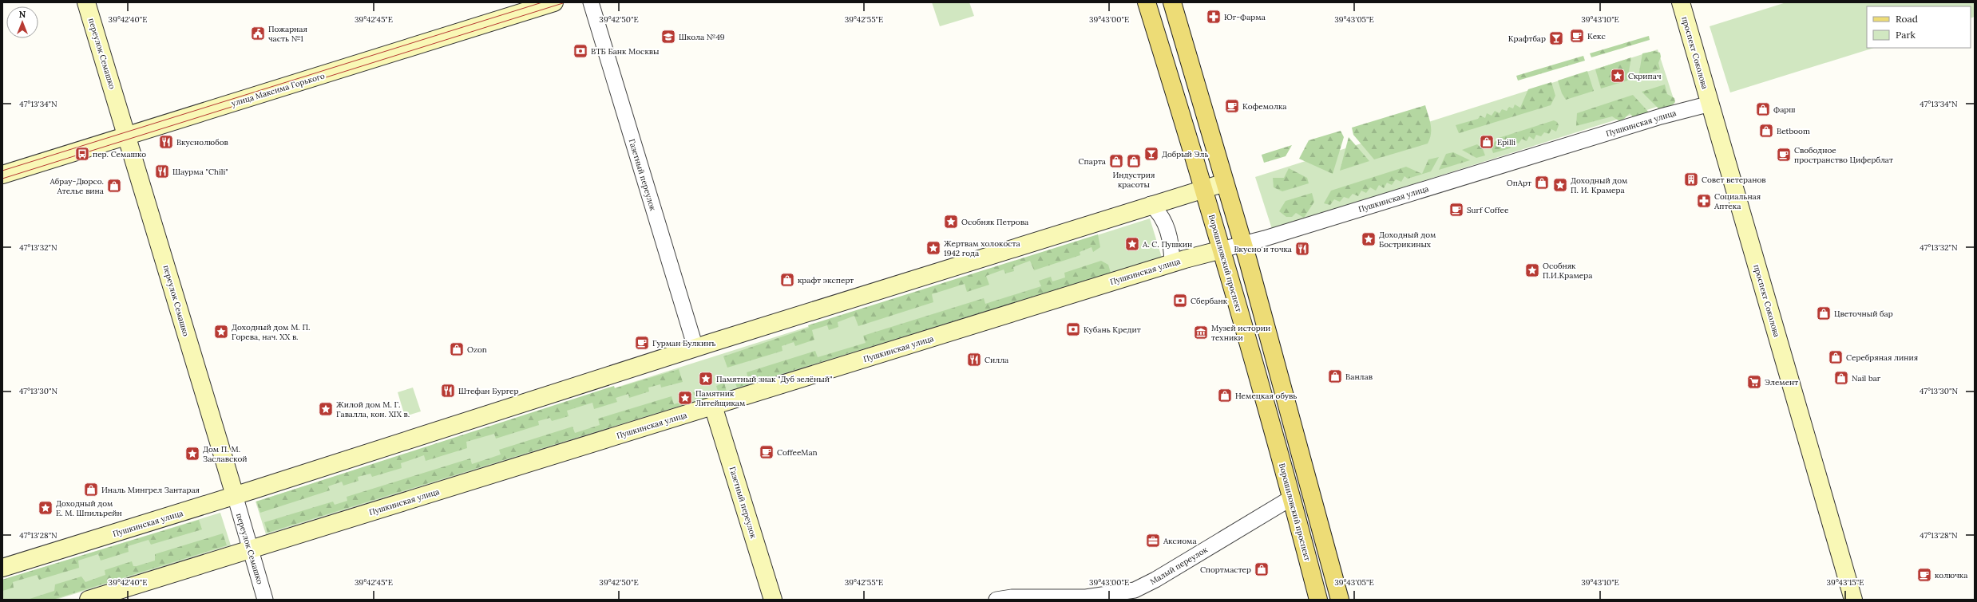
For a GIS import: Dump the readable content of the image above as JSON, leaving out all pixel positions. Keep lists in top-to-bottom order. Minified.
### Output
{"streets":{"main road":["Ворошиловский проспект"],"street":["проспект Соколова","переулок Семашко","улица Максима Горького","Пушкинская улица","Газетный переулок","Малый переулок"]},"crossings":[["проспект Соколова","Пушкинская улица"],["переулок Семашко","улица Максима Горького"],["переулок Семашко","Пушкинская улица"],["Пушкинская улица","Газетный переулок"],["Пушкинская улица","Ворошиловский проспект"],["Ворошиловский проспект","Малый переулок"]],"places":{"pharmacy":["Юг-Фарма","Социальная Аптека"],"public building":["Пожарная часть №1"],"cafe":["Кекс","Кофемолка","Свободное пространство Циферблат","Surf Coffee","Гурман Булкинъ","CoffeeMan","колючка"],"school or university":["Школа №49"],"bar":["Крафтбар","Добрый Эль"],"bank":["ВТБ Банк Москвы","Сбербанк","Кубань Кредит"],"place":["Скрипач","Доходный дом П. И. Крамера","Особняк Петрова","Доходный дом Бострикиных","А. С. Пушкин","Жертвам холокоста 1942 года","Особняк П.И.Крамера","Доходный дом М. П. Горева, нач. ХХ в.","Памятный знак \"Дуб зелёный\"","Памятник Литейщикам","Жилой дом М. Г. Гавалла, кон. XIX в.","Дом П. М. Заславской","Доходный дом Е. М. Шпильрейн"],"shop":["Фарш","Betboom","Epilli","Спарта","Индустрия красоты","ОпАрт","Абрау-Дюрсо. Ателье вина","крафт эксперт","Цветочный бар","Ozon","Серебряная линия","Ванлав","Nail bar","Немецкая обувь","Иналь Мингрел Зантарая","Спортмастер"],"restaurant":["Вкуснолюбов","Шаурма \"Chili\"","Вкусно и точка","Силла","Штефан Бургер"],"bus stop":["пер. Семашко"],"building":["Совет ветеранов"],"museum":["Музей истории техники"],"supermarket":["Элемент"],"office":["Аксиома"]},"legend":["Road","Park"],"north":"top","coordinates":["39°42'40\"E","39°42'45\"E","39°42'50\"E","39°42'55\"E","39°43'00\"E","39°43'05\"E","39°43'10\"E","47°13'34\"N","47°13'32\"N","47°13'30\"N","47°13'28\"N","39°43'15\"E"]}
